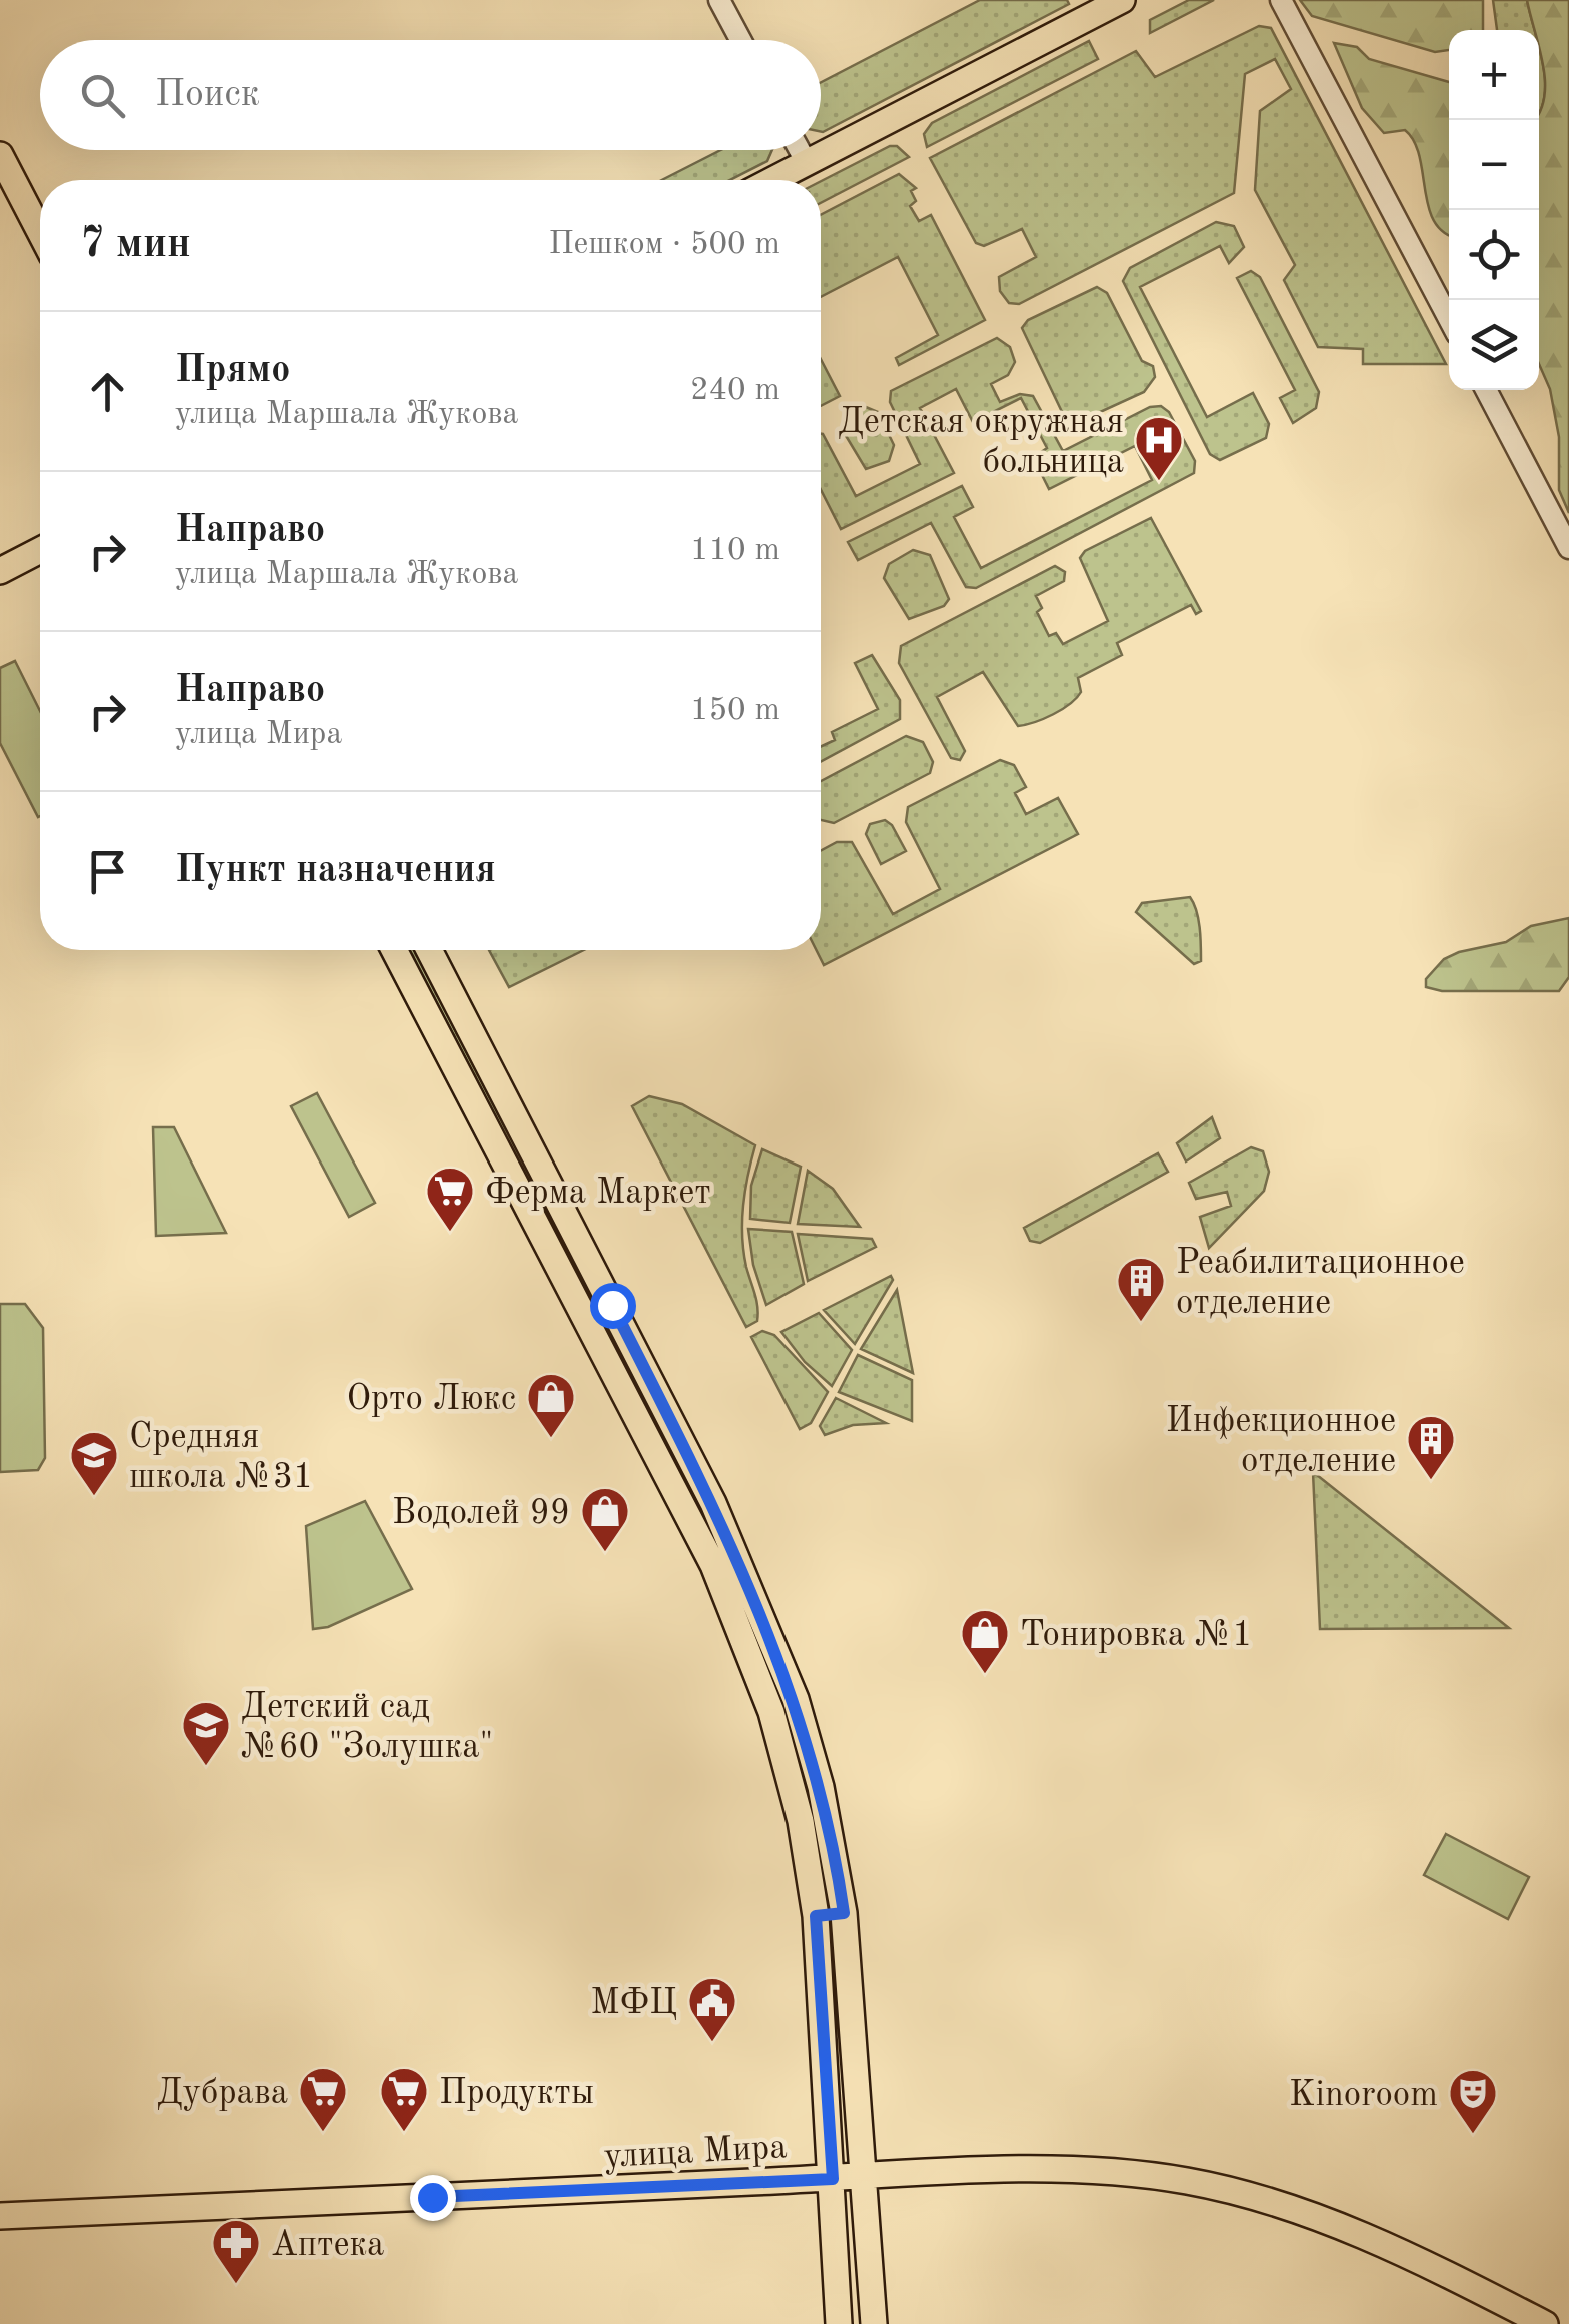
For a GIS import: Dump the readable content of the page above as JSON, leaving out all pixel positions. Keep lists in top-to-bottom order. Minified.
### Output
{"streets":{"main road":["улица Мира"]},"places":{"hospital":["Детская окружная больница"],"supermarket":["Ферма Маркет","Дубрава","Продукты"],"building":["Реабилитационное отделение","Инфекционное отделение"],"shop":["Орто Люкс","Водолей 99","Тонировка №1"],"school or university":["Средняя школа №31","Детский сад №60 \"Золушка\""],"public building":["МФЦ"],"theatre":["Kinoroom"],"pharmacy":["Аптека"]},"page":{"map_buttons":["+","−"],"search":"Поиск","heading":["7 мин","Пешком · 500 m"],"list":[["Прямо","улица Маршала Жукова","240 m"],["Направо","улица Маршала Жукова","110 m"],["Направо","улица Мира","150 m"],"Пункт назначения"]}}
